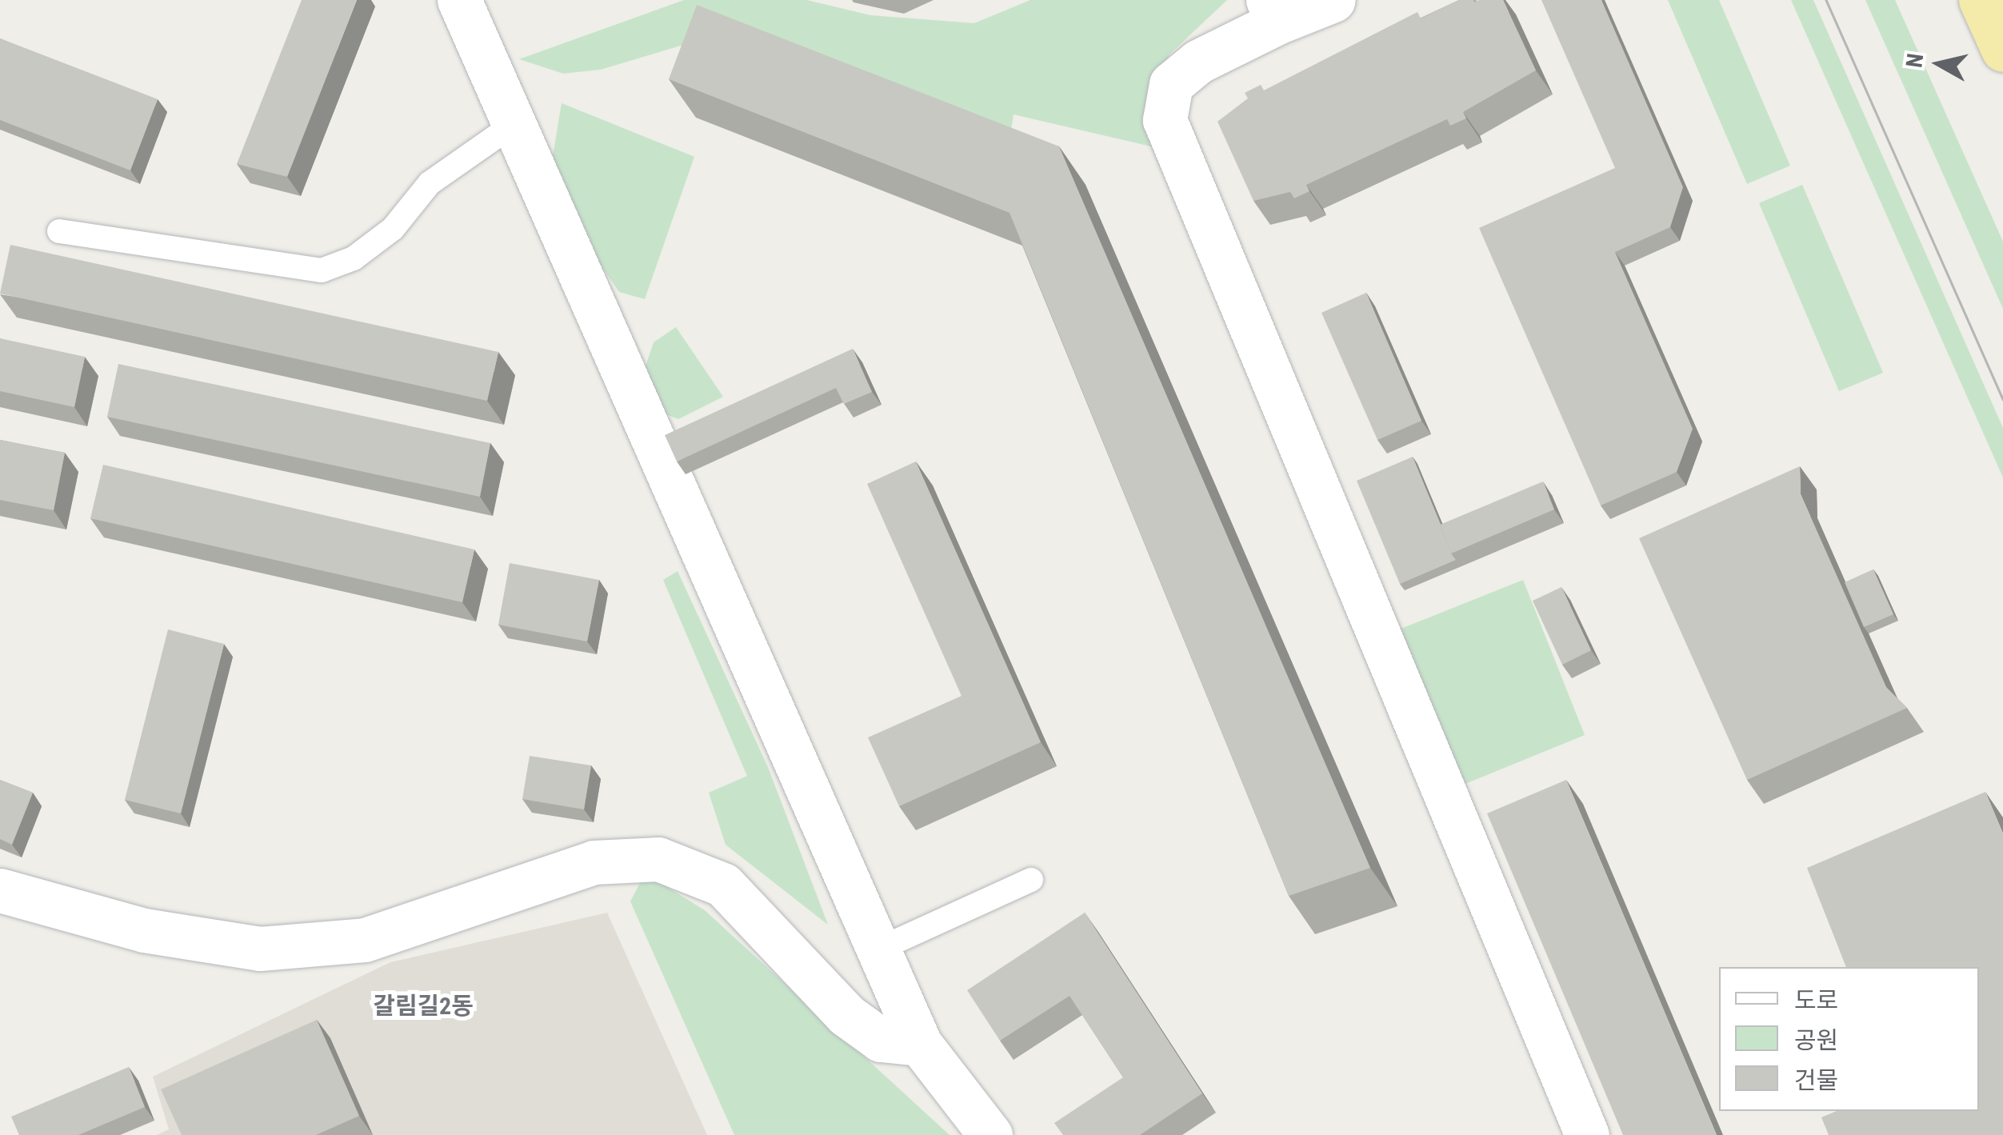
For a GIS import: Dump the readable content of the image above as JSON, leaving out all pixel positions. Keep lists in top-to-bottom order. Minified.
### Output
{"districts":["갈림길2동"],"legend":["도로","공원","건물"],"north":"left"}
